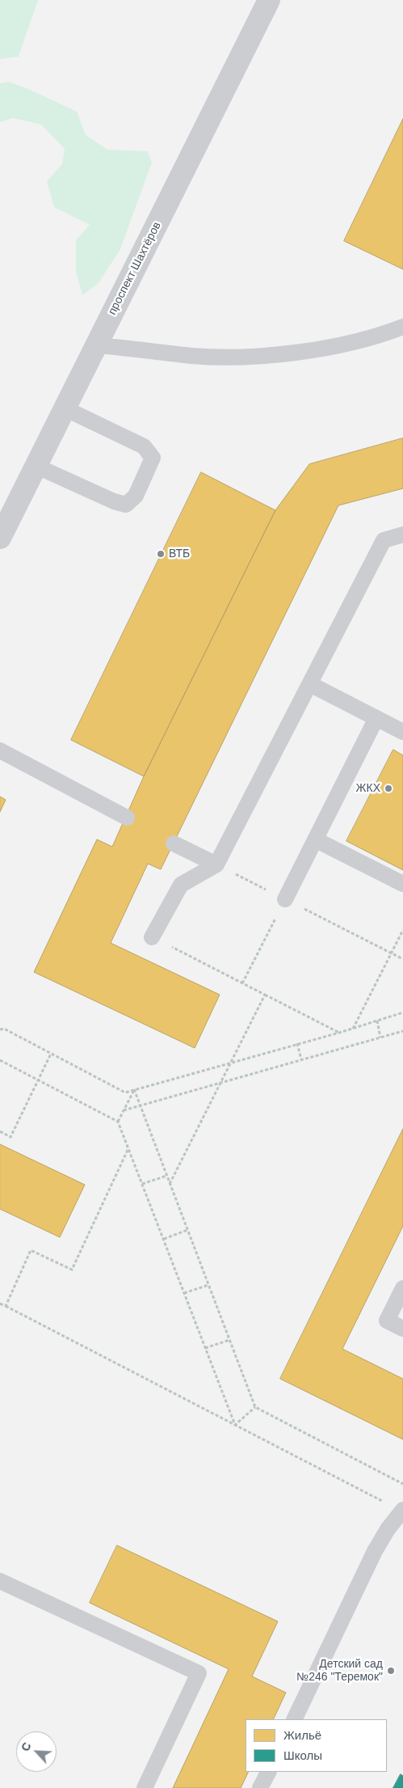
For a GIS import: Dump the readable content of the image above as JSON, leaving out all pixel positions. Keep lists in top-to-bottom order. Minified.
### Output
{"streets":{"street":["проспект Шахтёров"]},"places":["ВТБ","ЖКХ","Детский сад №246 \"Теремок\""],"legend":["Жильё","Школы"],"north":"top left"}
